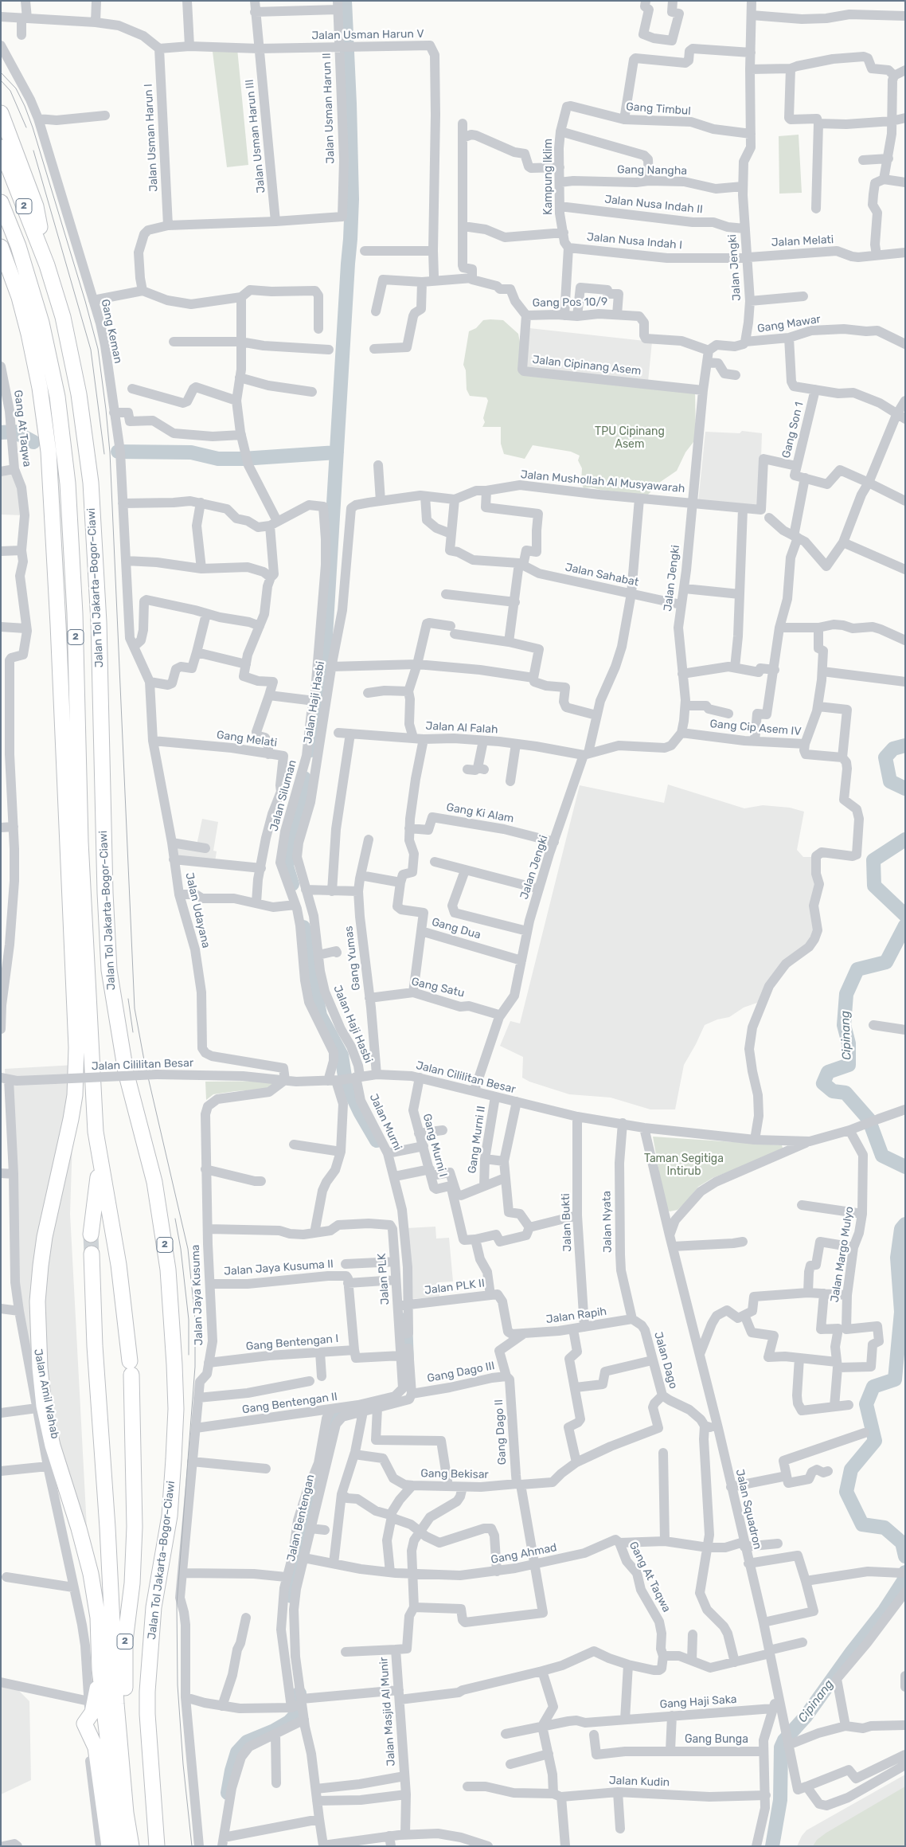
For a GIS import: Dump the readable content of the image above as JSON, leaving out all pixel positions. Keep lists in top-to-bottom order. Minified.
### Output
{"streets":{"highway":["2","Jalan Tol Jakarta–Bogor–Ciawi"],"street":["Jalan Usman Harun V","Jalan Usman Harun II","Gang Timbul","Jalan Usman Harun III","Jalan Usman Harun I","Gang Nangha","Kampung Iklim","Jalan Nusa Indah II","Jalan Nusa Indah I","Jalan Melati","Jalan Jengki","Gang Pos 10/9","Gang Mawar","Gang Keman","Jalan Cipinang Asem","Gang At Taqwa","Gang Son 1","Jalan Mushollah Al Musyawarah","Jalan Sahabat","Jalan Haji Hasbi","Jalan Al Falah","Gang Cip Asem IV","Gang Melati","Jalan Siluman","Gang Ki Alam","Jalan Udayana","Gang Dua","Gang Yumas","Gang Satu","Jalan Cililitan Besar","Jalan Murni","Gang Murni II","Gang Murni I","Jalan Nyata","Jalan Bukti","Jalan Margo Mulyo","Jalan Jaya Kusuma II","Jalan PLK","Jalan PLK II","Jalan Jaya Kusuma","Jalan Rapih","Gang Bentengan I","Jalan Dago","Gang Dago III","Jalan Amil Wahab","Gang Bentengan II","Gang Dago II","Gang Bekisar","Jalan Squadron","Jalan Bentengan","Gang Ahmad","Gang Haji Saka","Jalan Masjid Al Munir","Gang Bunga","Jalan Kudin"]},"crossings":[["Jalan Usman Harun V","Jalan Usman Harun II"],["Jalan Usman Harun V","Jalan Usman Harun III"],["Jalan Usman Harun V","Jalan Usman Harun I"],["Jalan Usman Harun II","Jalan Usman Harun III"],["Gang Timbul","Kampung Iklim"],["Gang Timbul","Jalan Jengki"],["Gang Nangha","Kampung Iklim"],["Gang Nangha","Jalan Jengki"],["Kampung Iklim","Jalan Nusa Indah II"],["Kampung Iklim","Jalan Nusa Indah I"],["Kampung Iklim","Gang Pos 10/9"],["Jalan Nusa Indah II","Jalan Jengki"],["Jalan Nusa Indah I","Jalan Melati"],["Jalan Nusa Indah I","Jalan Jengki"],["Jalan Melati","Jalan Jengki"],["Jalan Jengki","Gang Pos 10/9"],["Jalan Jengki","Gang Mawar"],["Jalan Jengki","Jalan Cipinang Asem"],["Jalan Jengki","Jalan Mushollah Al Musyawarah"],["Jalan Jengki","Jalan Sahabat"],["Jalan Jengki","Jalan Al Falah"],["Jalan Jengki","Gang Cip Asem IV"],["Jalan Jengki","Gang Ki Alam"],["Jalan Jengki","Gang Dua"],["Jalan Jengki","Gang Satu"],["Jalan Jengki","Jalan Cililitan Besar"],["Gang Pos 10/9","Jalan Cipinang Asem"],["Gang Keman","Jalan Udayana"],["Gang At Taqwa","Gang Ahmad"],["Gang Son 1","Jalan Mushollah Al Musyawarah"],["Jalan Mushollah Al Musyawarah","Jalan Haji Hasbi"],["Jalan Haji Hasbi","Jalan Siluman"],["Jalan Haji Hasbi","Jalan Cililitan Besar"],["Jalan Haji Hasbi","Jalan Murni"],["Gang Melati","Jalan Udayana"],["Jalan Siluman","Jalan Cililitan Besar"],["Jalan Udayana","Jalan Cililitan Besar"],["Jalan Udayana","Jalan Jaya Kusuma"],["Gang Yumas","Gang Satu"],["Gang Yumas","Jalan Cililitan Besar"],["Jalan Cililitan Besar","Jalan Murni"],["Jalan Cililitan Besar","Gang Murni II"],["Jalan Cililitan Besar","Gang Murni I"],["Jalan Cililitan Besar","Jalan Nyata"],["Jalan Cililitan Besar","Jalan Bukti"],["Jalan Cililitan Besar","Jalan Margo Mulyo"],["Jalan Cililitan Besar","Jalan Jaya Kusuma"],["Jalan Cililitan Besar","Jalan Amil Wahab"],["Jalan Cililitan Besar","Jalan Squadron"],["Jalan Murni","Jalan PLK"],["Jalan Nyata","Jalan Rapih"],["Jalan Nyata","Jalan Dago"],["Jalan Bukti","Jalan Rapih"],["Jalan Jaya Kusuma II","Jalan PLK"],["Jalan Jaya Kusuma II","Jalan Jaya Kusuma"],["Jalan Jaya Kusuma II","Gang Bentengan I"],["Jalan PLK","Jalan PLK II"],["Jalan PLK","Gang Dago III"],["Jalan PLK II","Jalan Rapih"],["Jalan PLK II","Gang Dago III"],["Jalan Jaya Kusuma","Gang Bentengan I"],["Jalan Jaya Kusuma","Gang Bentengan II"],["Jalan Rapih","Jalan Dago"],["Jalan Rapih","Gang Dago III"],["Jalan Dago","Gang Bekisar"],["Gang Dago III","Gang Dago II"],["Gang Bentengan II","Jalan Bentengan"],["Gang Dago II","Gang Bekisar"],["Gang Dago II","Gang Ahmad"],["Jalan Squadron","Gang Ahmad"],["Jalan Bentengan","Gang Ahmad"]],"water":["Cipinang"],"parks":["TPU Cipinang Asem","Taman Segitiga Intirub"]}
